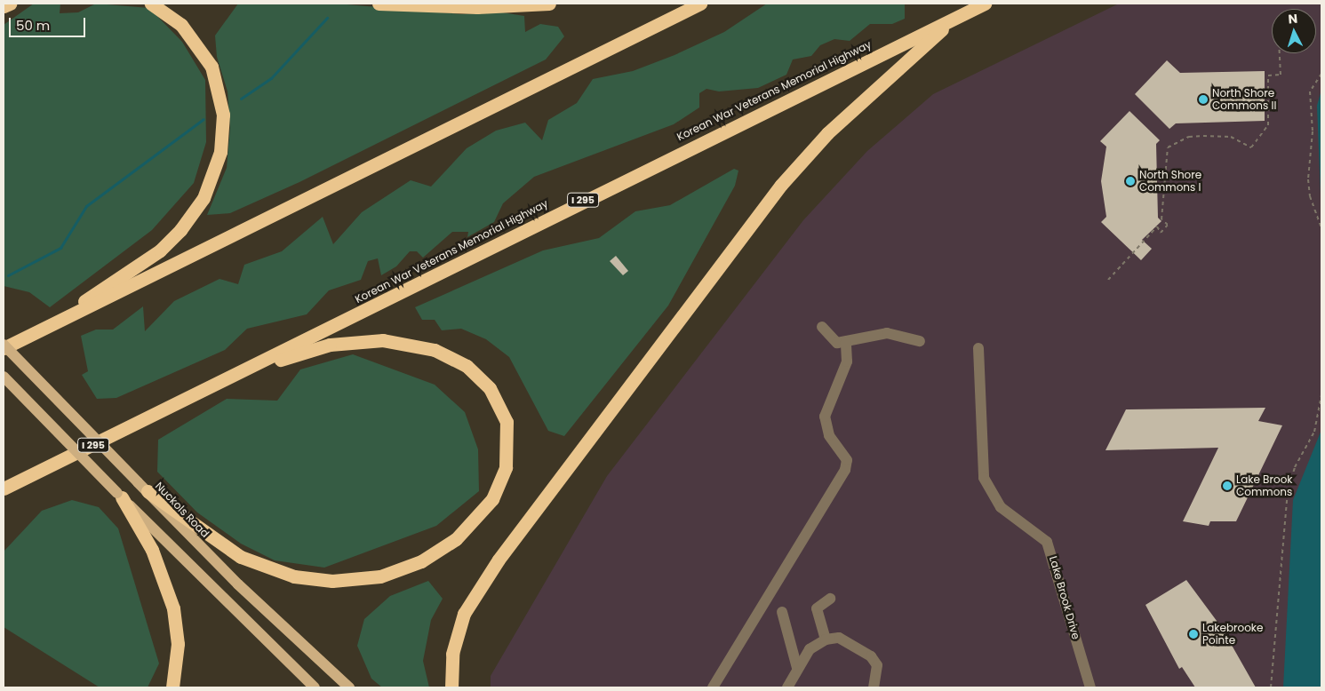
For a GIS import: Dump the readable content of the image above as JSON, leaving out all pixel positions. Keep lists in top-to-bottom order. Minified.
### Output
{"streets":{"highway":["Korean War Veterans Memorial Highway","I 295"],"main road":["Nuckols Road"],"street":["Lake Brook Drive"]},"places":["North Shore Commons II","North Shore Commons I","Lake Brook Commons","Lakebrooke Pointe"],"scale_bar":"50 m","north":"top"}
